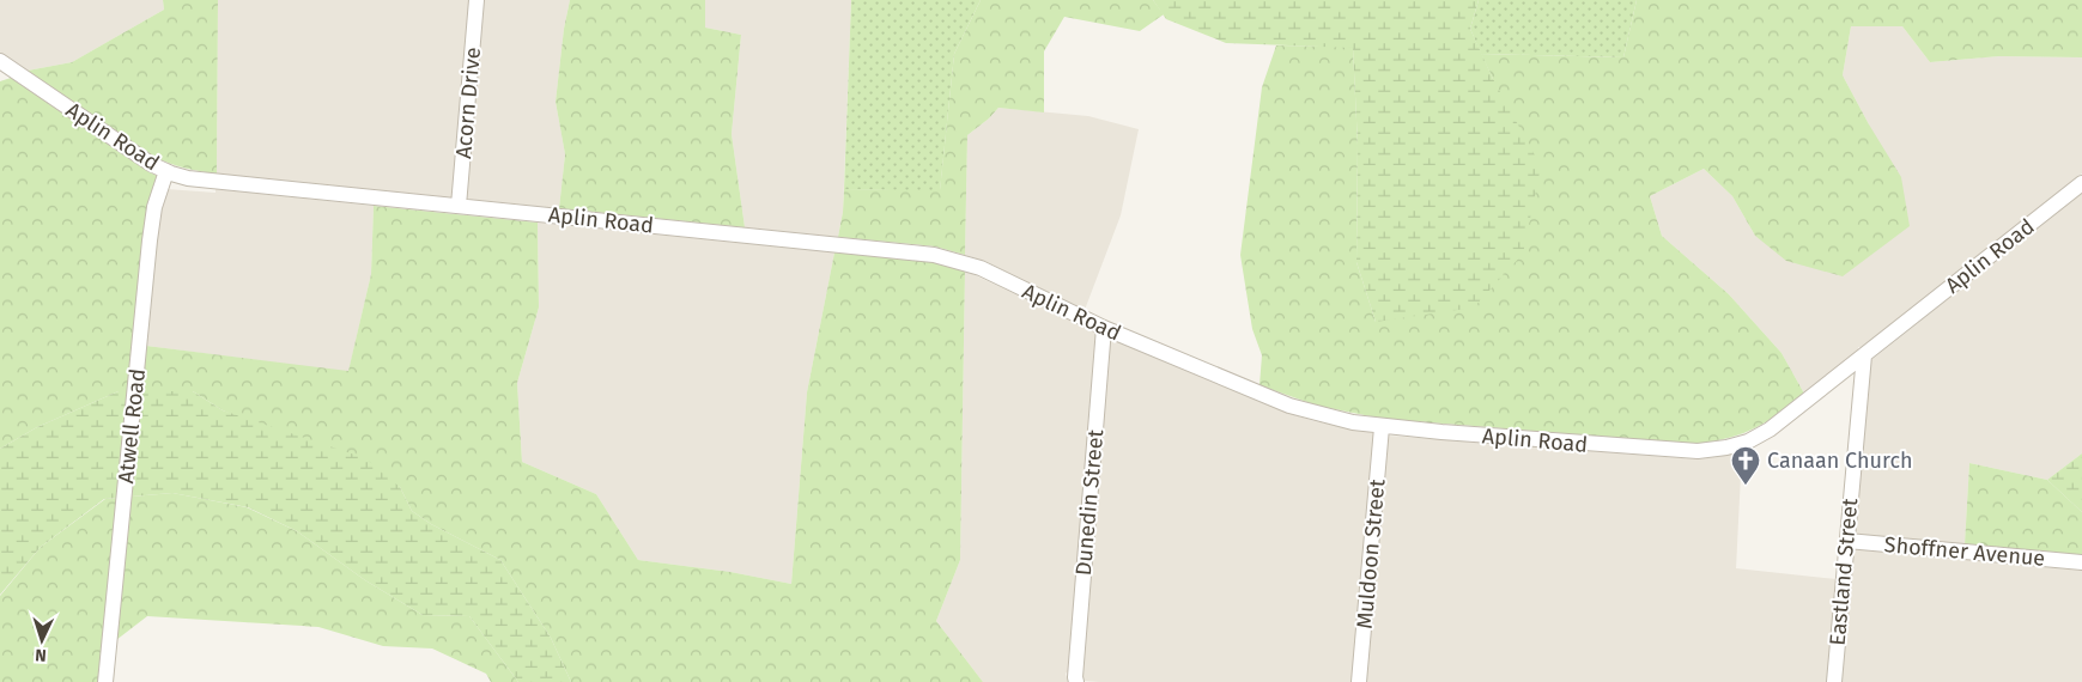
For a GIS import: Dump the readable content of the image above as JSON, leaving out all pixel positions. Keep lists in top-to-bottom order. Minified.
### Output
{"streets":{"street":["Acorn Drive","Aplin Road","Atwell Road","Dunedin Street","Shoffner Avenue","Muldoon Street","Eastland Street"]},"crossings":[["Acorn Drive","Aplin Road"],["Aplin Road","Atwell Road"],["Aplin Road","Dunedin Street"],["Aplin Road","Muldoon Street"],["Aplin Road","Eastland Street"],["Shoffner Avenue","Eastland Street"]],"places":{"church":["Canaan Church"]},"north":"bottom"}
